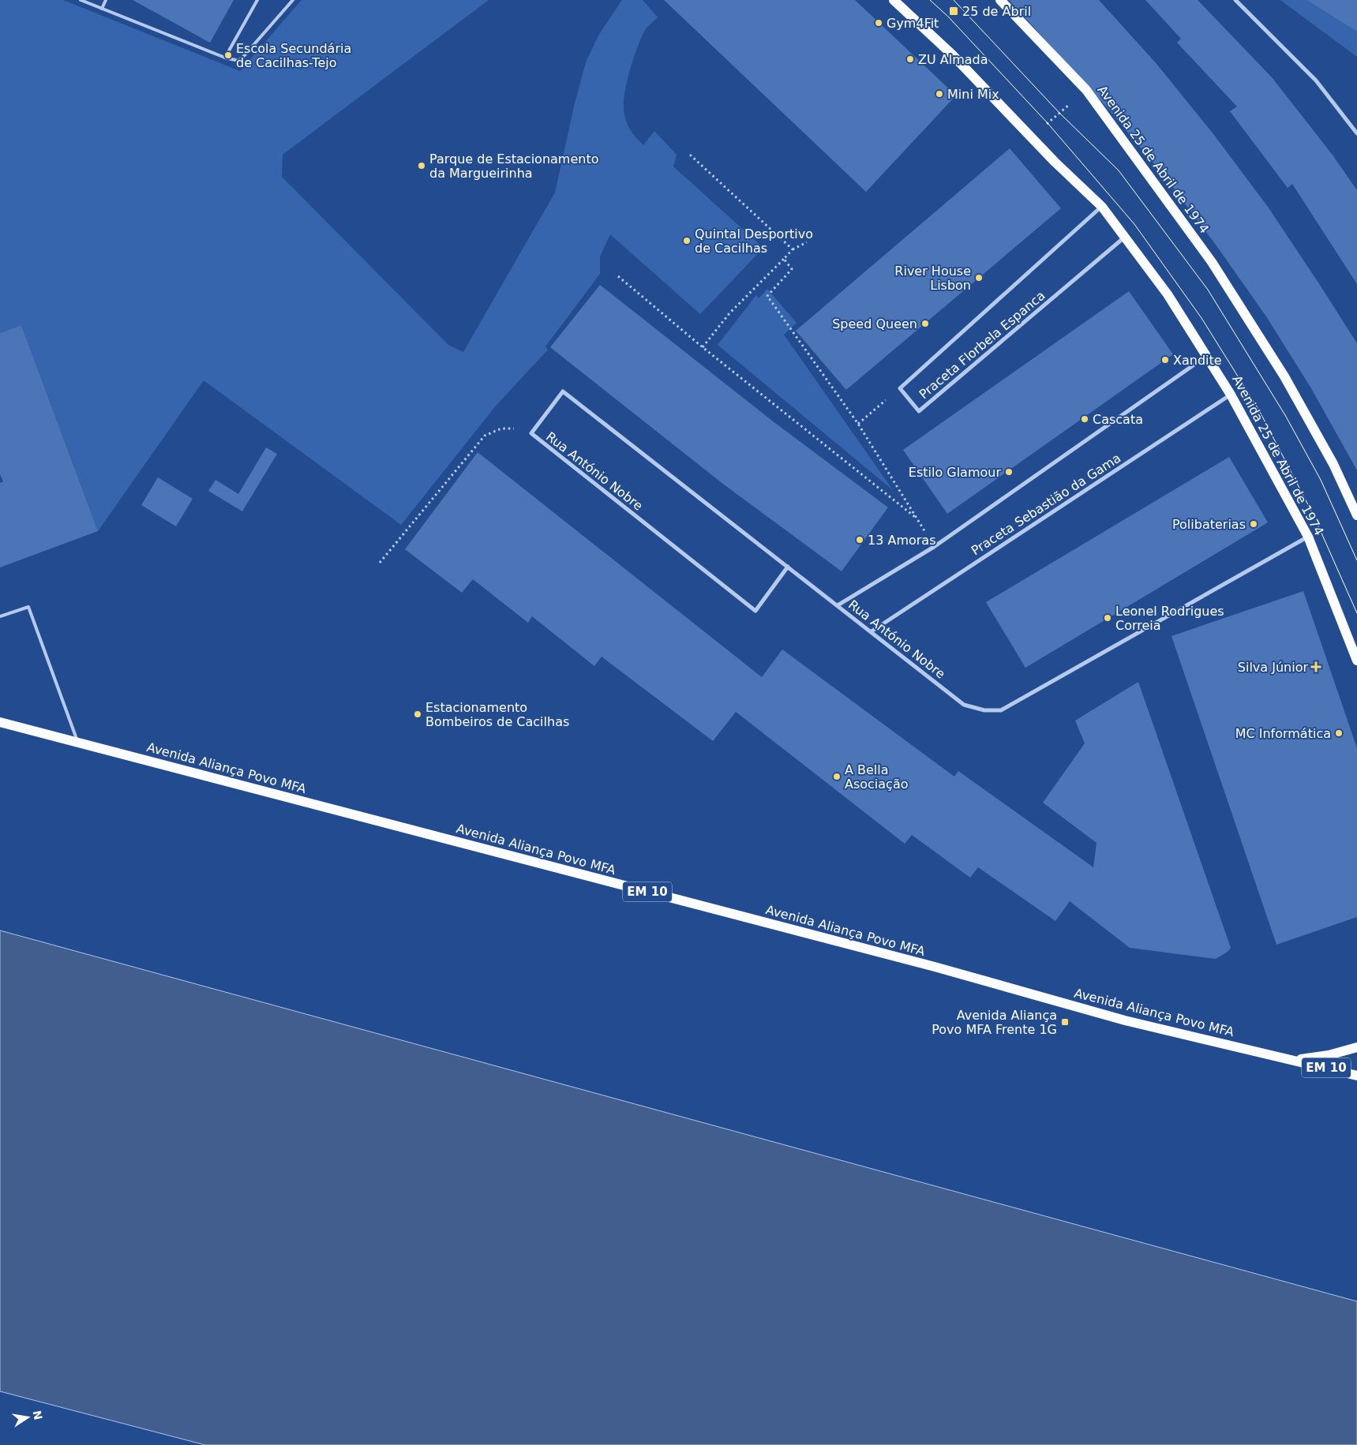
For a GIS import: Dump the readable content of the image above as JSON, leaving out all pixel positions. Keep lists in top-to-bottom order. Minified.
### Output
{"streets":{"main road":["Avenida 25 de Abril de 1974","Avenida Aliança Povo MFA","EM 10"],"street":["Praceta Florbela Espanca","Rua António Nobre","Praceta Sebastião da Gama"]},"crossings":[["Avenida 25 de Abril de 1974","Praceta Florbela Espanca"],["Avenida 25 de Abril de 1974","Rua António Nobre"],["Avenida 25 de Abril de 1974","Praceta Sebastião da Gama"],["Rua António Nobre","Praceta Sebastião da Gama"]],"places":{"transit":["25 de Abril","Avenida Aliança Povo MFA Frente 1G"],"other":["Gym4Fit","Escola Secundária de Cacilhas-Tejo","ZU Almada","Mini Mix","Parque de Estacionamento da Margueirinha","Quintal Desportivo de Cacilhas","River House Lisbon","Speed Queen","Xandite","Cascata","Estilo Glamour","Polibaterias","13 Amoras","Leonel Rodrigues Correia","Estacionamento Bombeiros de Cacilhas","MC Informática","A Bella Asociação"],"health":["Silva Júnior"]},"north":"right"}
